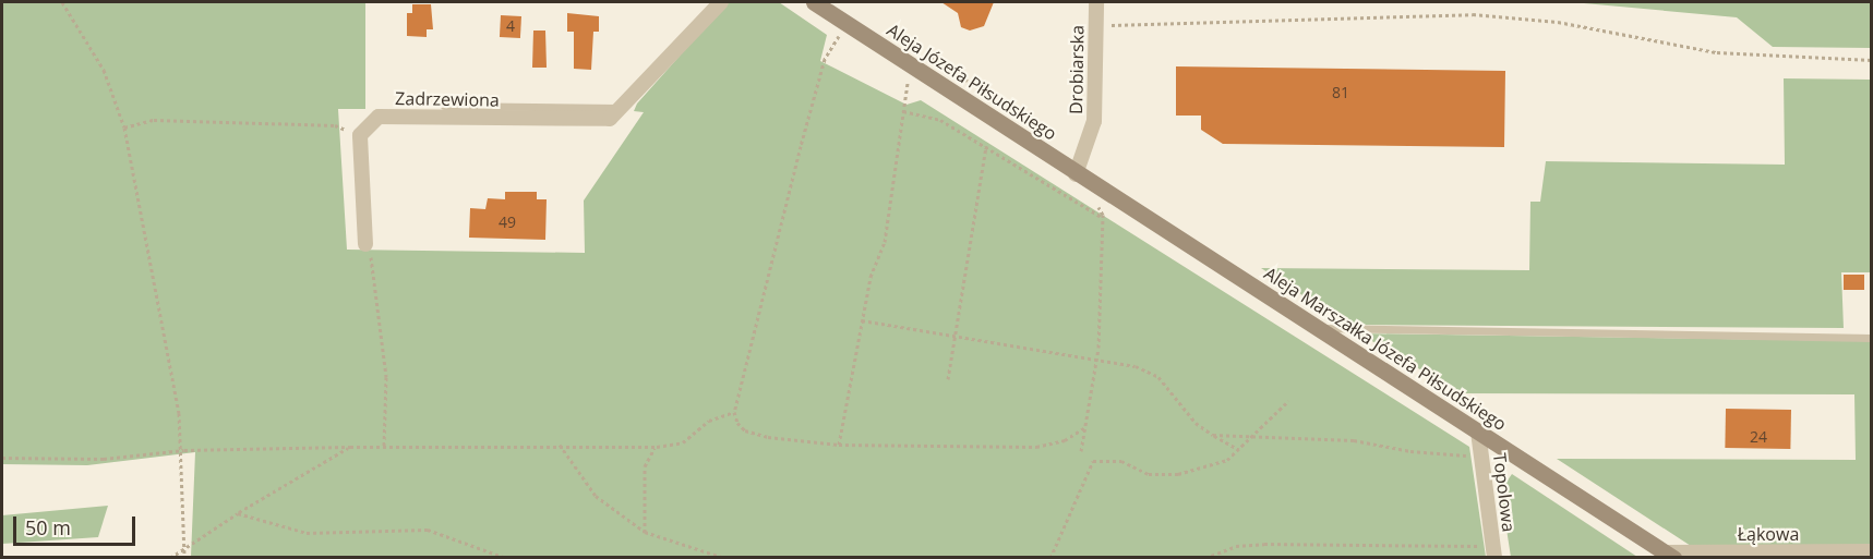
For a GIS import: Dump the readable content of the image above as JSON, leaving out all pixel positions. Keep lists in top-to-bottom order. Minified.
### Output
{"streets":{"main road":["Aleja Józefa Piłsudskiego","Aleja Marszałka Józefa Piłsudskiego"],"street":["Drobiarska","Zadrzewiona","Topolowa","Łąkowa"]},"crossings":[["Drobiarska","Aleja Józefa Piłsudskiego"],["Drobiarska","Aleja Marszałka Józefa Piłsudskiego"],["Aleja Józefa Piłsudskiego","Aleja Marszałka Józefa Piłsudskiego"],["Aleja Marszałka Józefa Piłsudskiego","Topolowa"],["Aleja Marszałka Józefa Piłsudskiego","Łąkowa"]],"house_numbers":["4","81","49","24"],"scale_bar":"50 m"}
